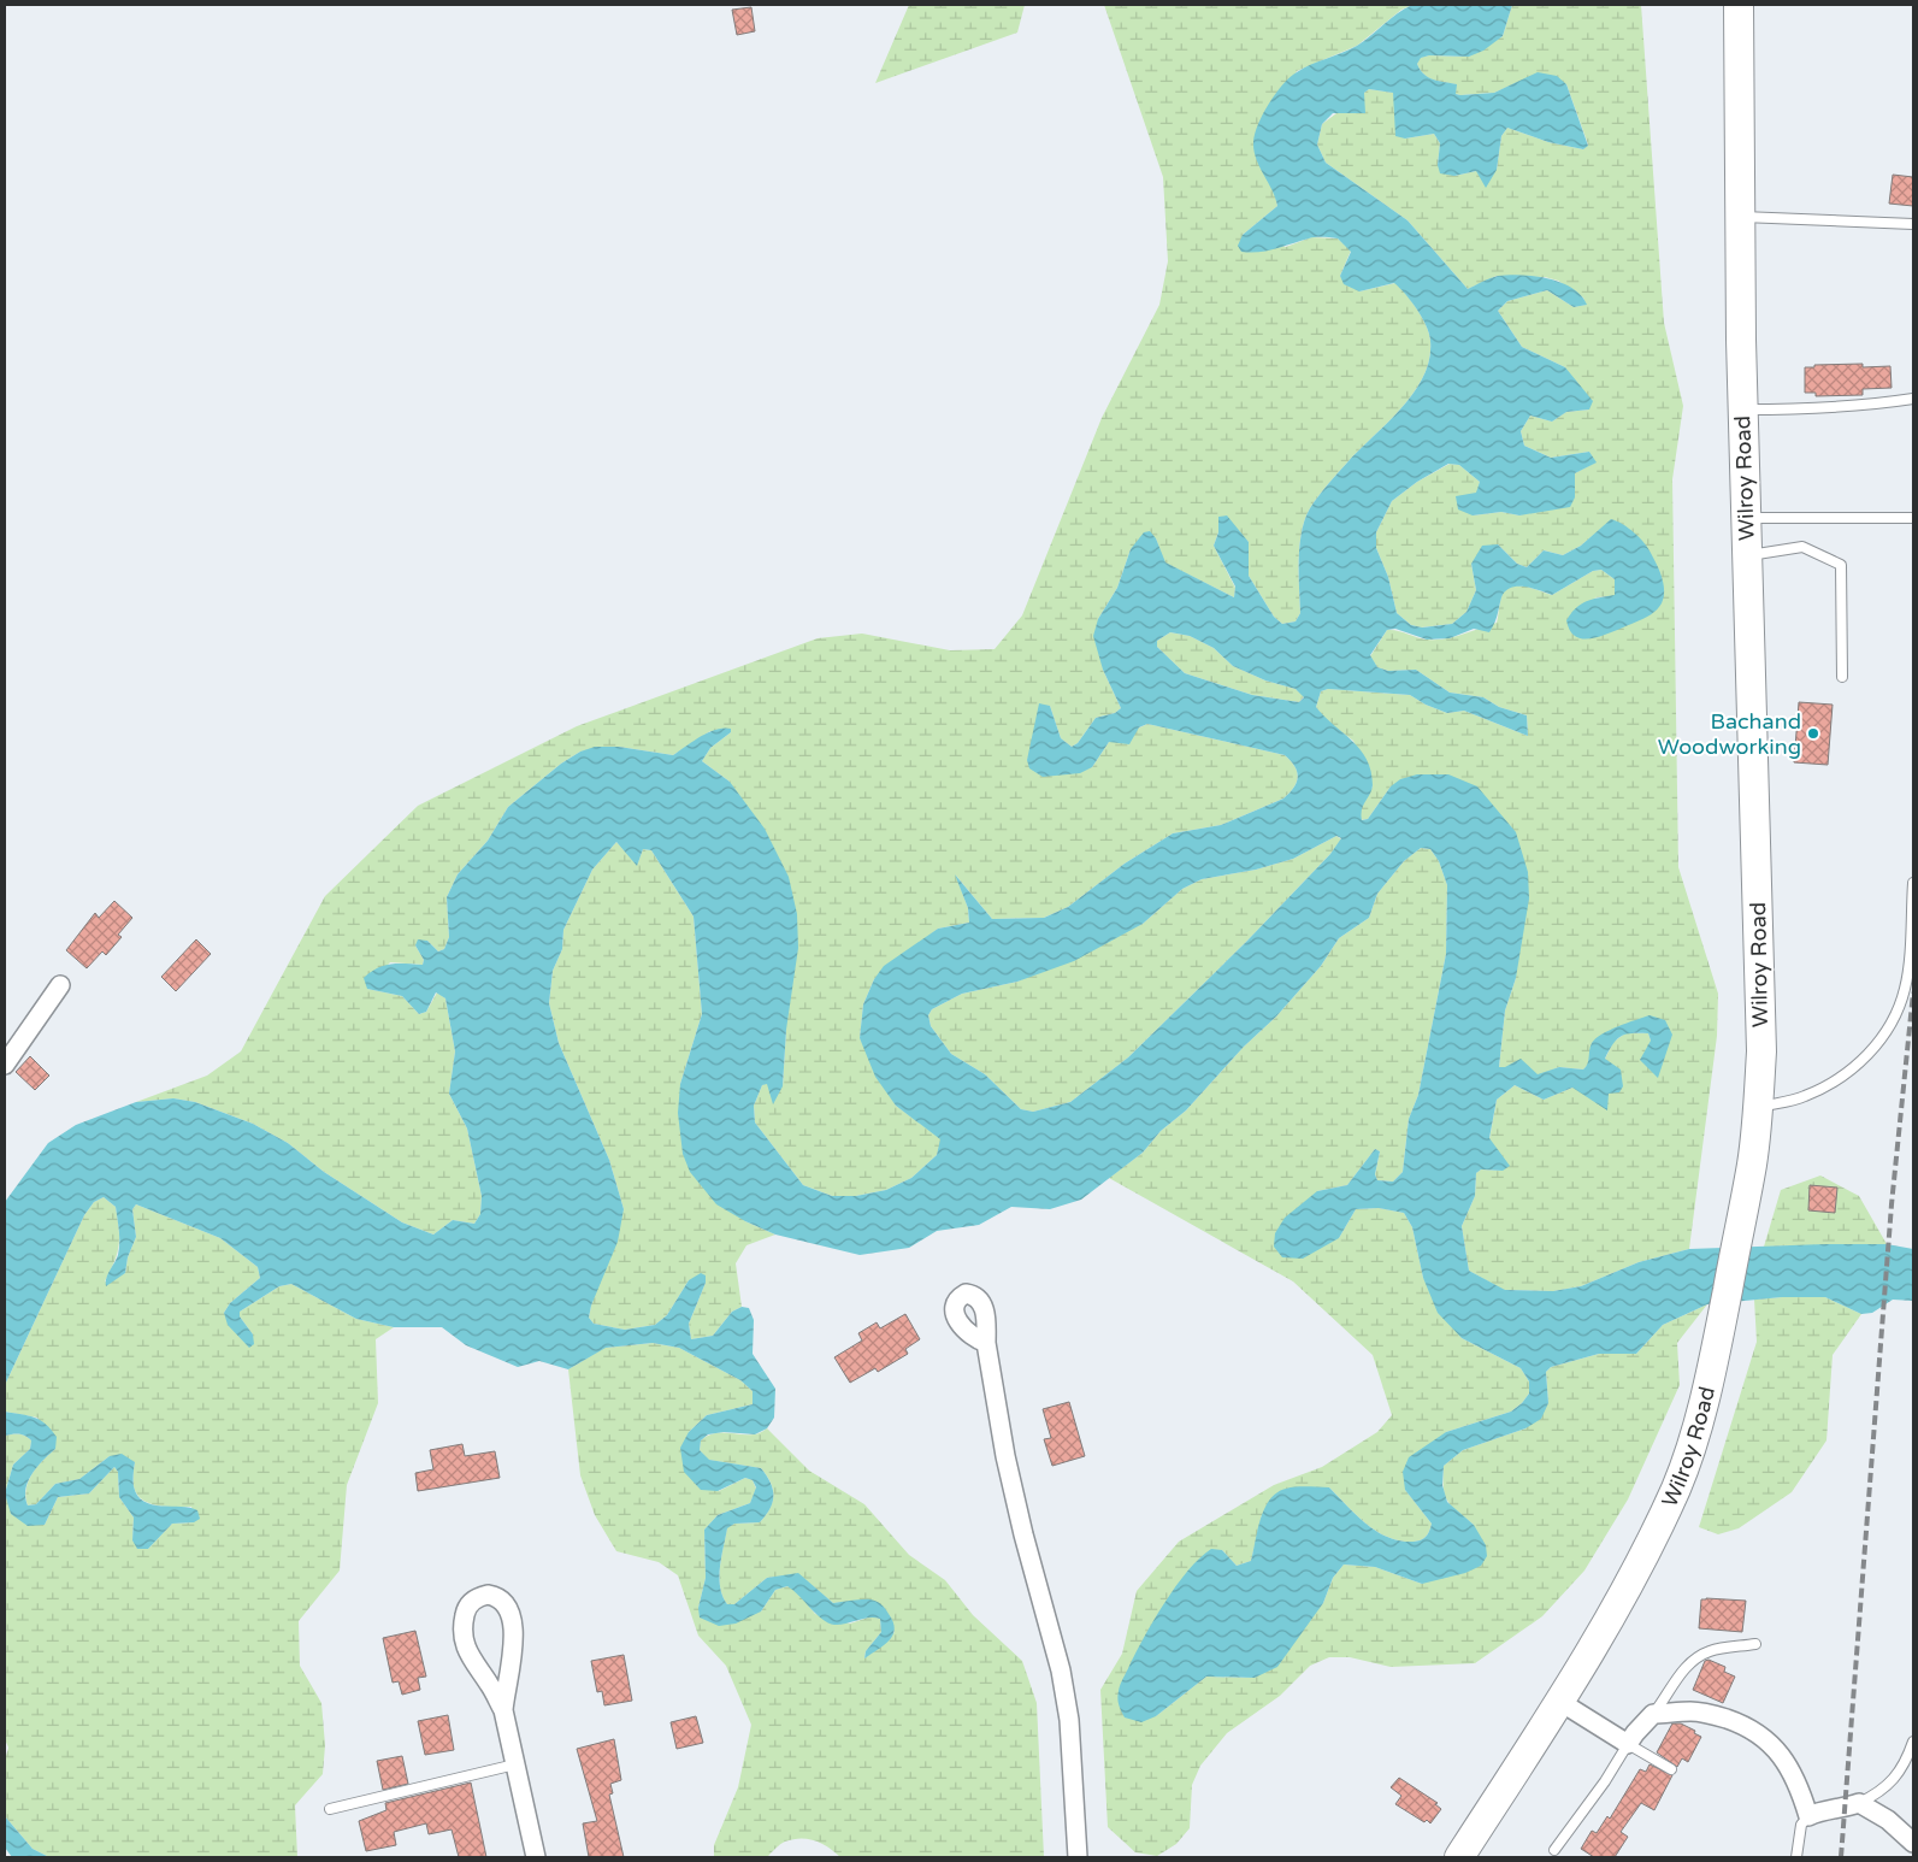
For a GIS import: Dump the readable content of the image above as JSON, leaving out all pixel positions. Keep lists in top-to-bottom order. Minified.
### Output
{"streets":{"main road":["Wilroy Road"]},"places":["Bachand Woodworking"]}
